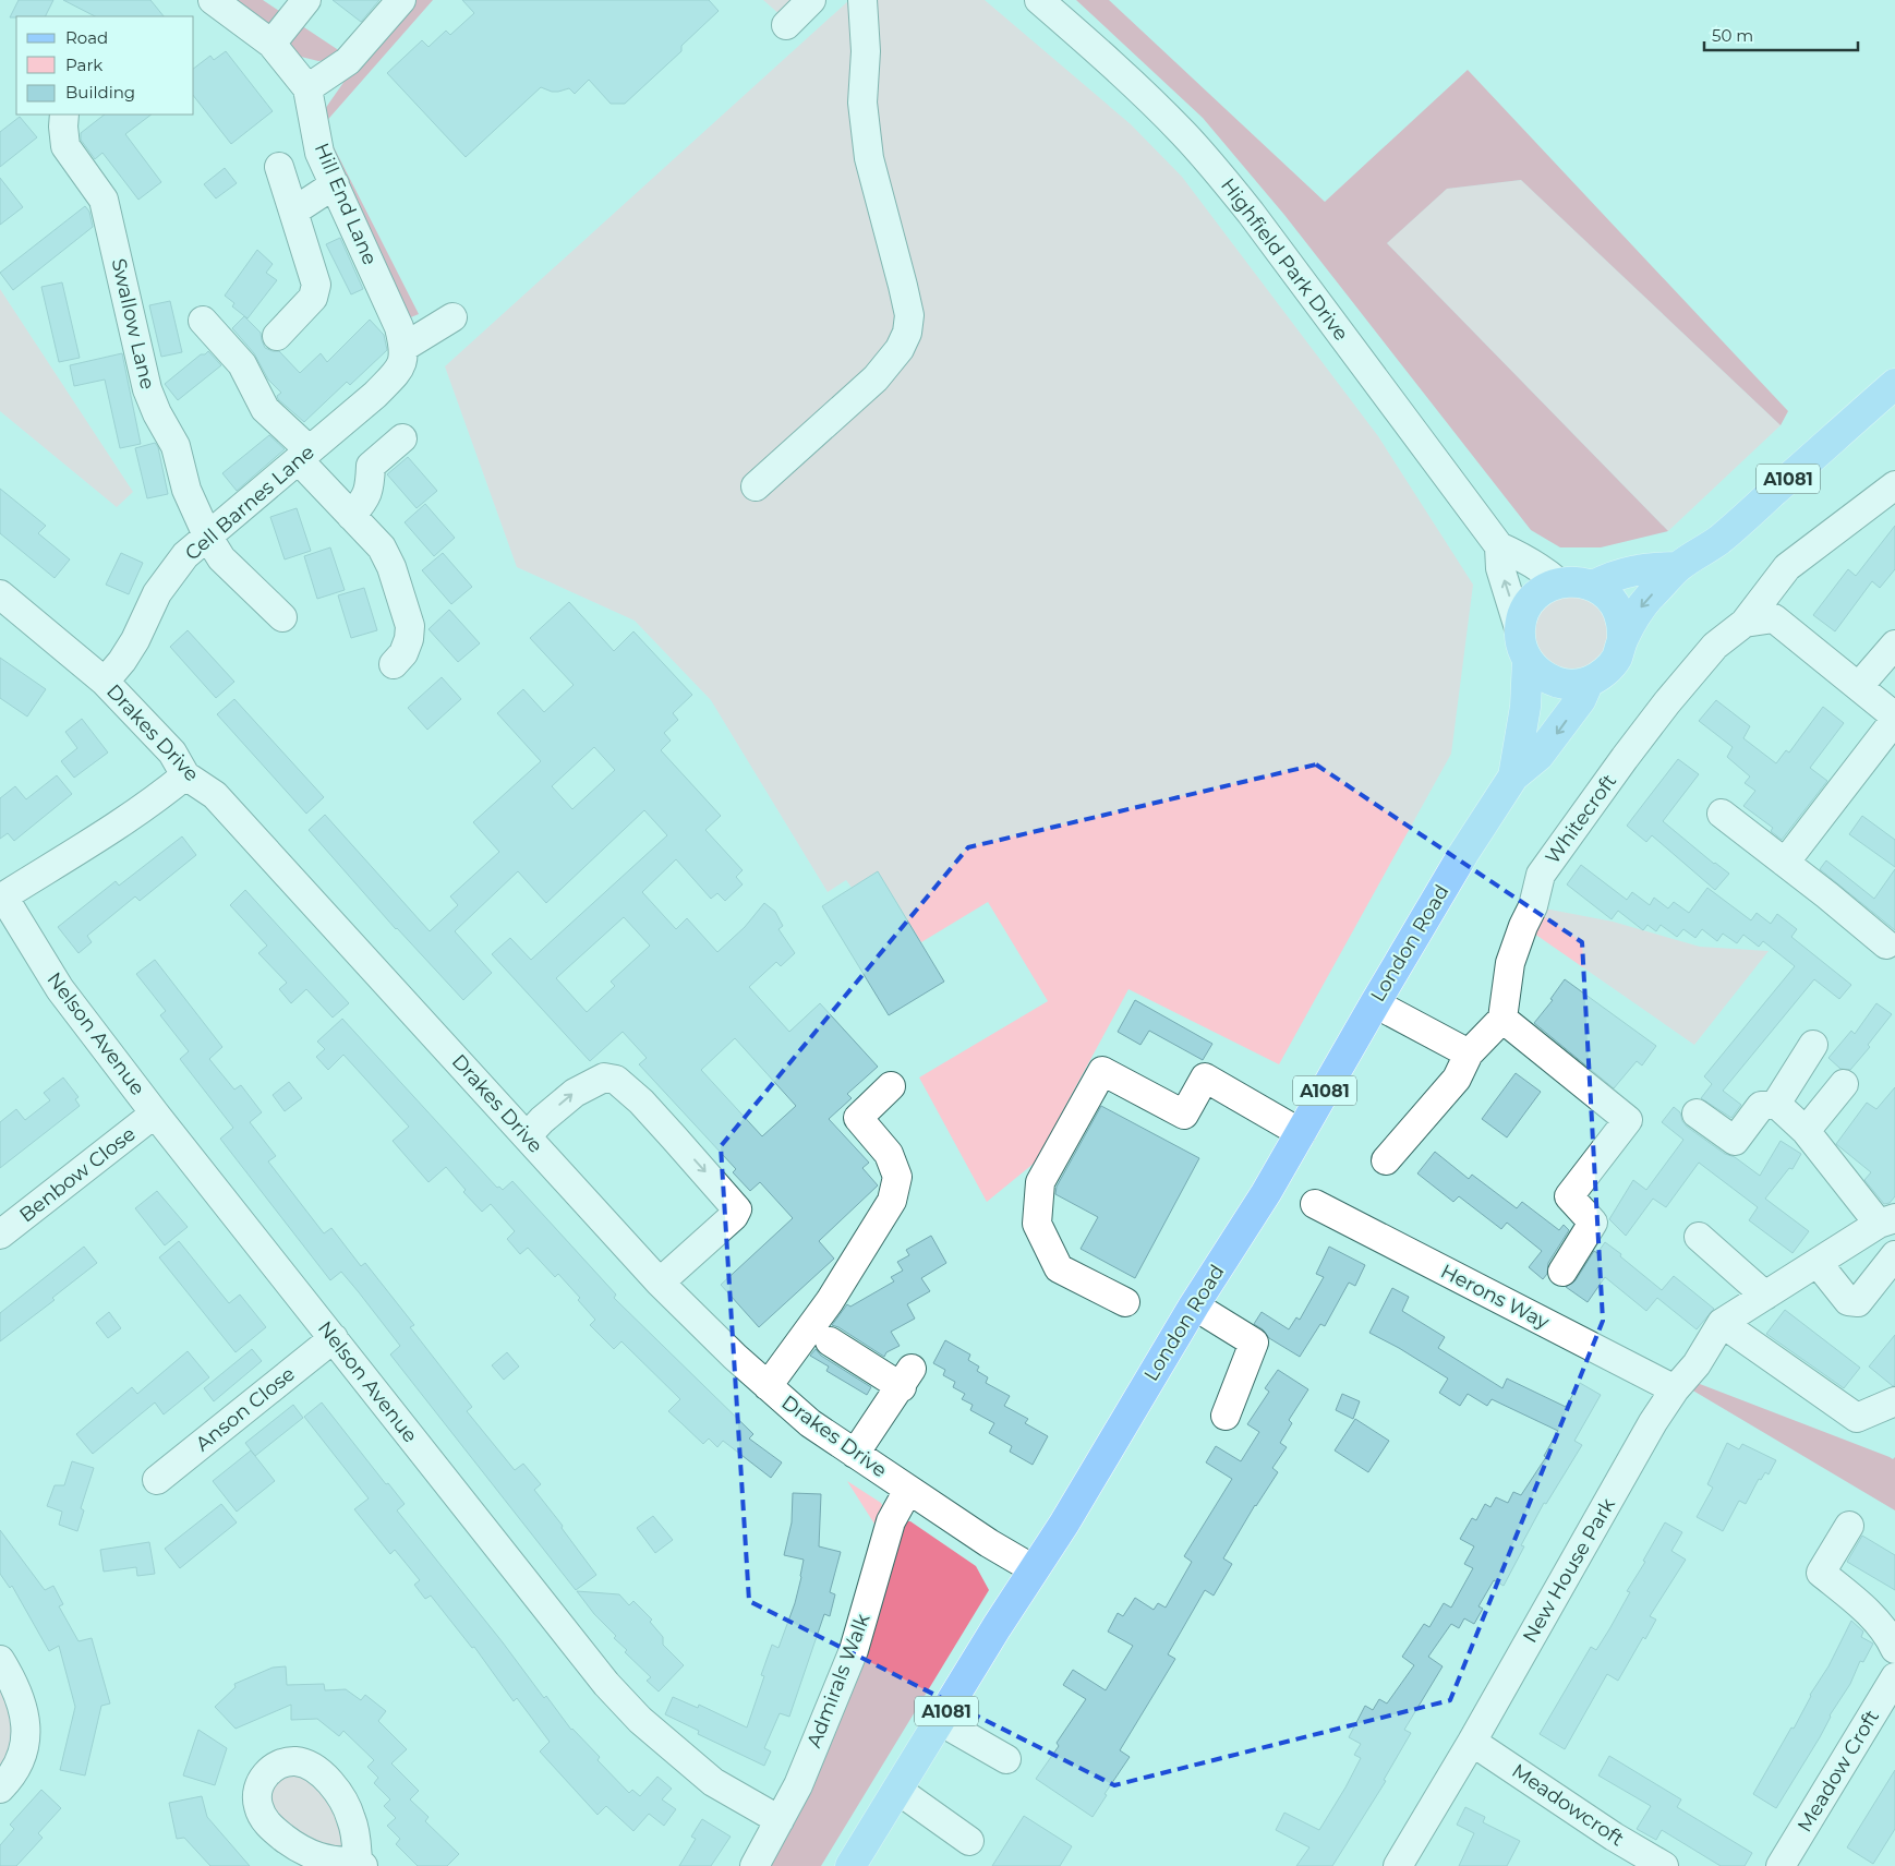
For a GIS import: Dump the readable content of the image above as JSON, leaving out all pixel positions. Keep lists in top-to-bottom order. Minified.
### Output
{"streets":{"main road":["A1081","London Road"],"street":["Hill End Lane","Highfield Park Drive","Swallow Lane","Cell Barnes Lane","Drakes Drive","Whitecroft","Nelson Avenue","Benbow Close","Herons Way","Anson Close","New House Park","Admirals Walk","Meadow Croft","Meadowcroft"]},"crossings":[["Hill End Lane","Cell Barnes Lane"],["Highfield Park Drive","London Road"],["Swallow Lane","Cell Barnes Lane"],["Cell Barnes Lane","Drakes Drive"],["Drakes Drive","London Road"],["Drakes Drive","Admirals Walk"],["Nelson Avenue","Benbow Close"],["Nelson Avenue","Anson Close"],["Nelson Avenue","Admirals Walk"],["Herons Way","New House Park"],["New House Park","Meadowcroft"]],"legend":["Road","Park","Building"],"scale_bar":"50 m"}
